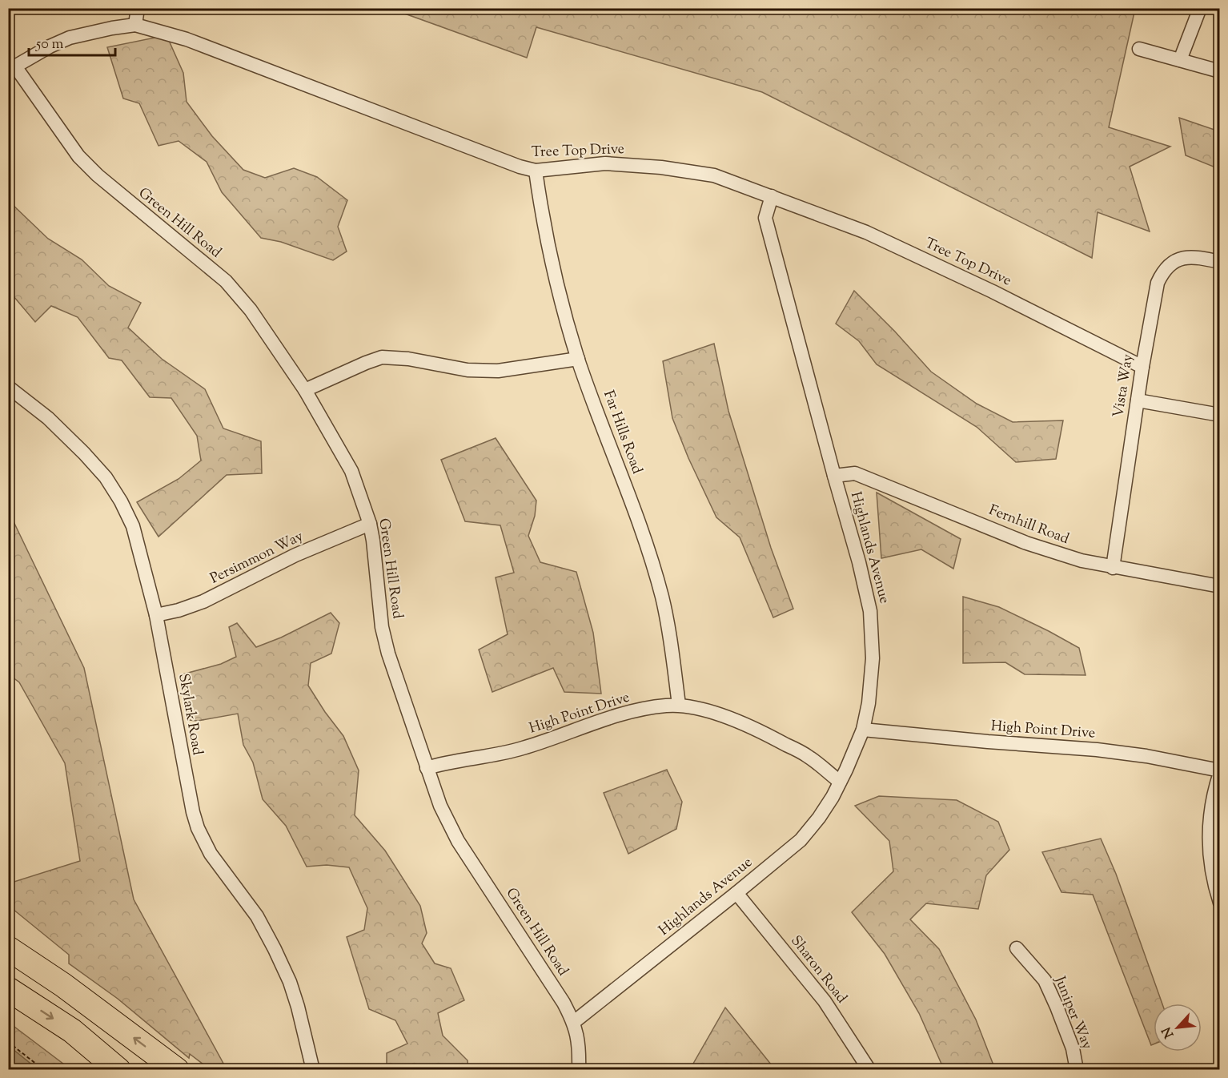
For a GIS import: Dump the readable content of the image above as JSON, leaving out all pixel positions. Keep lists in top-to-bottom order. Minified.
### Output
{"streets":{"street":["Tree Top Drive","Green Hill Road","Vista Way","Far Hills Road","Fernhill Road","Highlands Avenue","Persimmon Way","High Point Drive","Skylark Road","Sharon Road","Juniper Way"]},"crossings":[["Tree Top Drive","Green Hill Road"],["Tree Top Drive","Vista Way"],["Tree Top Drive","Far Hills Road"],["Tree Top Drive","Highlands Avenue"],["Green Hill Road","Highlands Avenue"],["Green Hill Road","Persimmon Way"],["Green Hill Road","High Point Drive"],["Vista Way","Fernhill Road"],["Far Hills Road","High Point Drive"],["Fernhill Road","Highlands Avenue"],["Highlands Avenue","High Point Drive"],["Highlands Avenue","Sharon Road"],["Persimmon Way","Skylark Road"]],"scale_bar":"50 m","north":"bottom left"}
